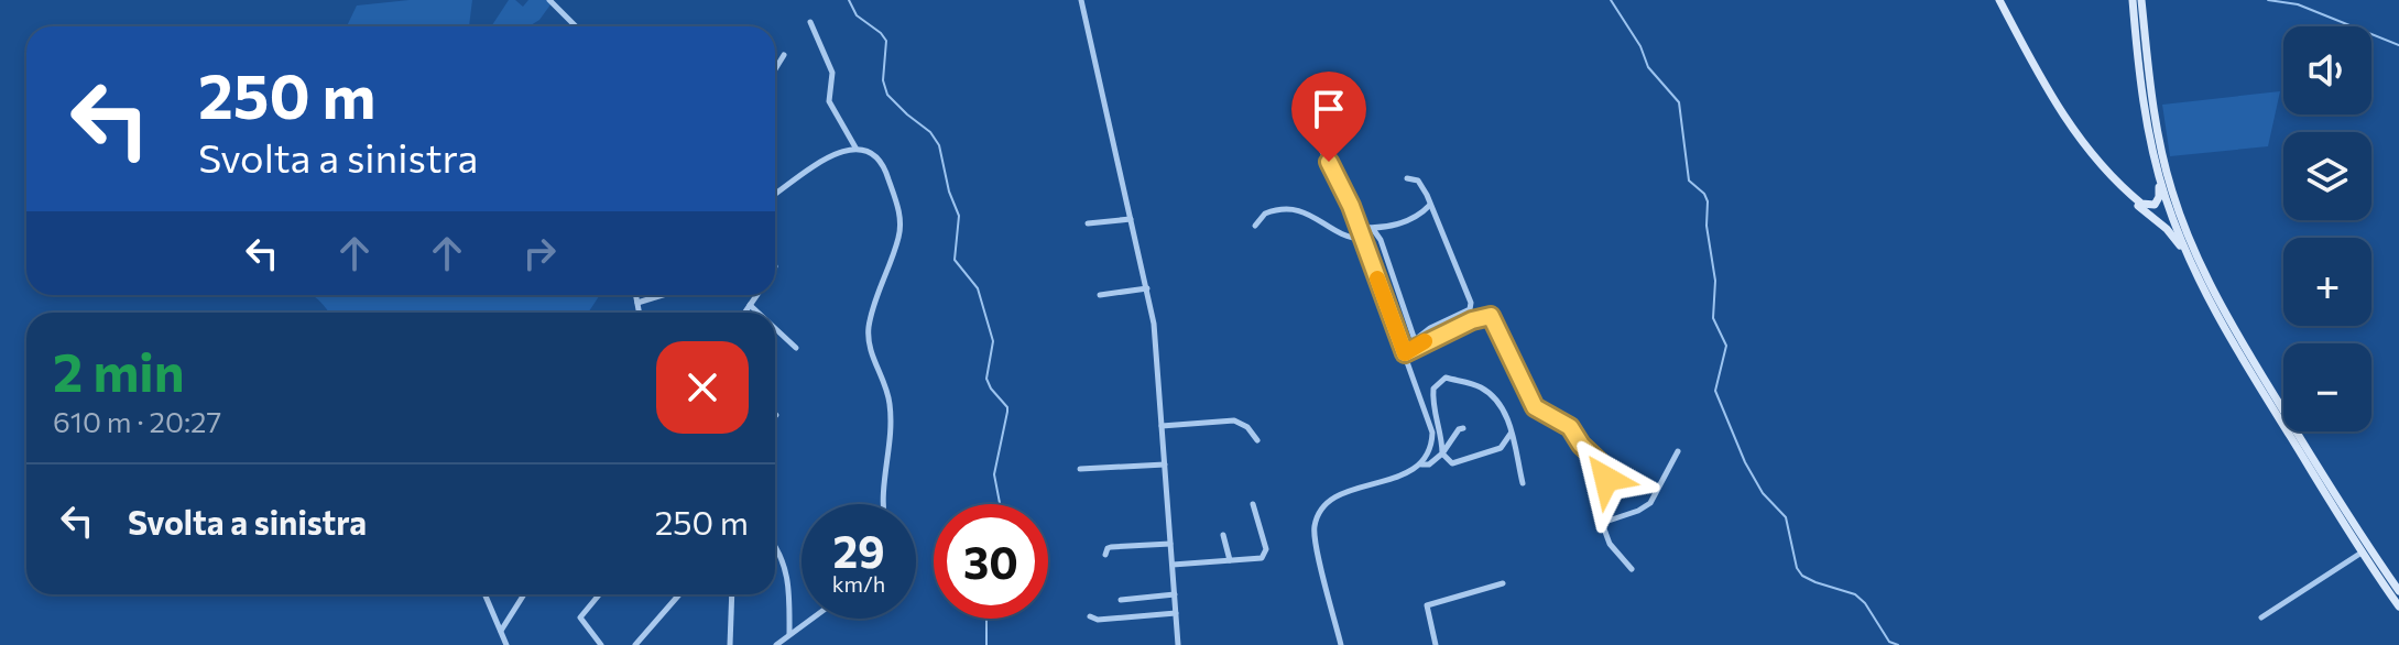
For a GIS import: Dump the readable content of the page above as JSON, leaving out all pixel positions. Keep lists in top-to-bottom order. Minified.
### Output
{"page":{"map_buttons":["+","−"],"turn":["250 m","Svolta a sinistra"],"heading":["2 min","610 m · 20:27"],"list":[{"name":"Svolta a sinistra","value":"250 m"}],"speed":"29 km/h","limit":"30"}}
